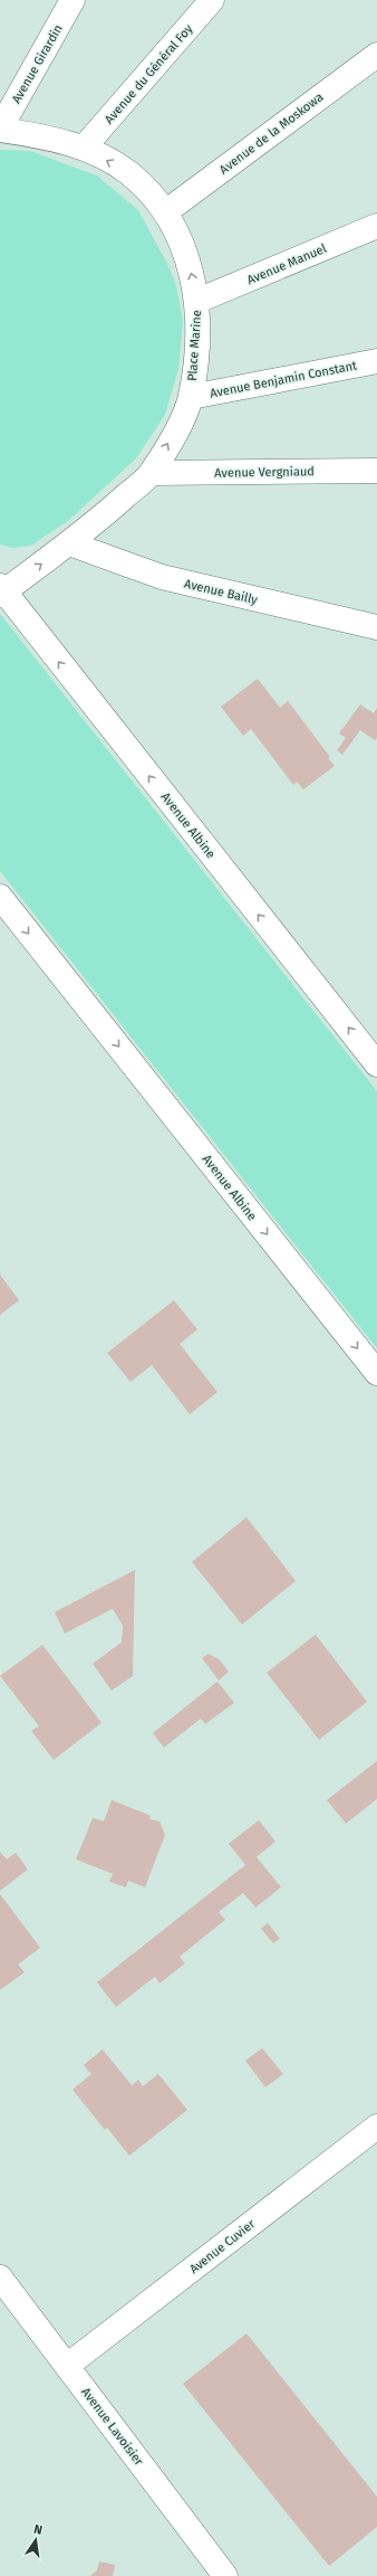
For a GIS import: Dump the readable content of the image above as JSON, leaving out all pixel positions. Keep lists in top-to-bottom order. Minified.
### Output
{"streets":{"street":["Avenue Girardin","Avenue du Général Foy","Avenue de la Moskowa","Avenue Manuel","Place Marine","Avenue Benjamin Constant","Avenue Vergniaud","Avenue Bailly","Avenue Albine","Avenue Cuvier","Avenue Lavoisier"]},"crossings":[["Avenue Girardin","Place Marine"],["Avenue du Général Foy","Place Marine"],["Avenue de la Moskowa","Place Marine"],["Avenue Manuel","Place Marine"],["Place Marine","Avenue Benjamin Constant"],["Place Marine","Avenue Vergniaud"],["Place Marine","Avenue Bailly"],["Place Marine","Avenue Albine"],["Avenue Cuvier","Avenue Lavoisier"]],"north":"top"}
